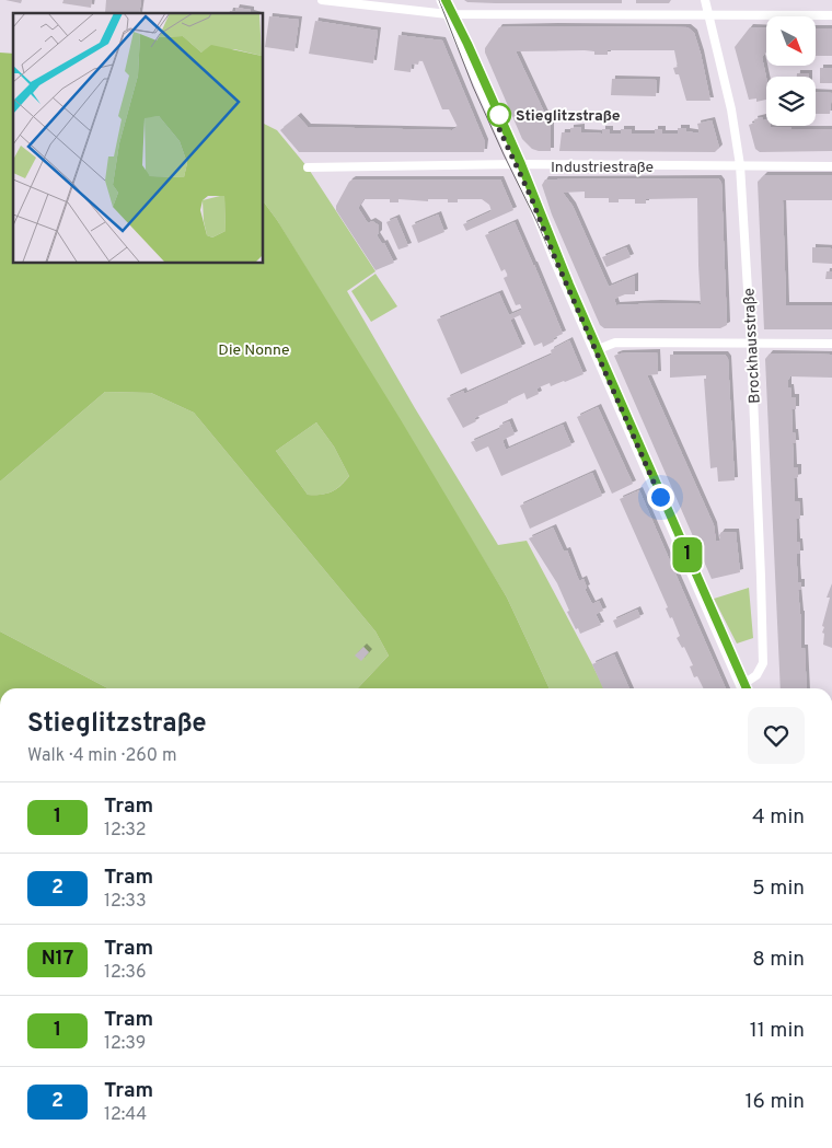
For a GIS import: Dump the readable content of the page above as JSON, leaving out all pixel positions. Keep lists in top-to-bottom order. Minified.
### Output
{"streets":{"street":["Industriestraße","Brockhausstraße"]},"crossings":[["Industriestraße","Brockhausstraße"]],"parks":["Die Nonne"],"places":["Stieglitzstraße"],"lines":["tram line 1"],"north":"bottom right","page":{"on_map":"1","heading":["Stieglitzstraße","Walk · 4 min · 260 m"],"list":[{"mark":"1","name":"Tram","note":"12:32","value":"4 min"},{"mark":"2","name":"Tram","note":"12:33","value":"5 min"},{"mark":"N17","name":"Tram","note":"12:36","value":"8 min"},{"mark":"1","name":"Tram","note":"12:39","value":"11 min"},{"mark":"2","name":"Tram","note":"12:44","value":"16 min"}]}}
